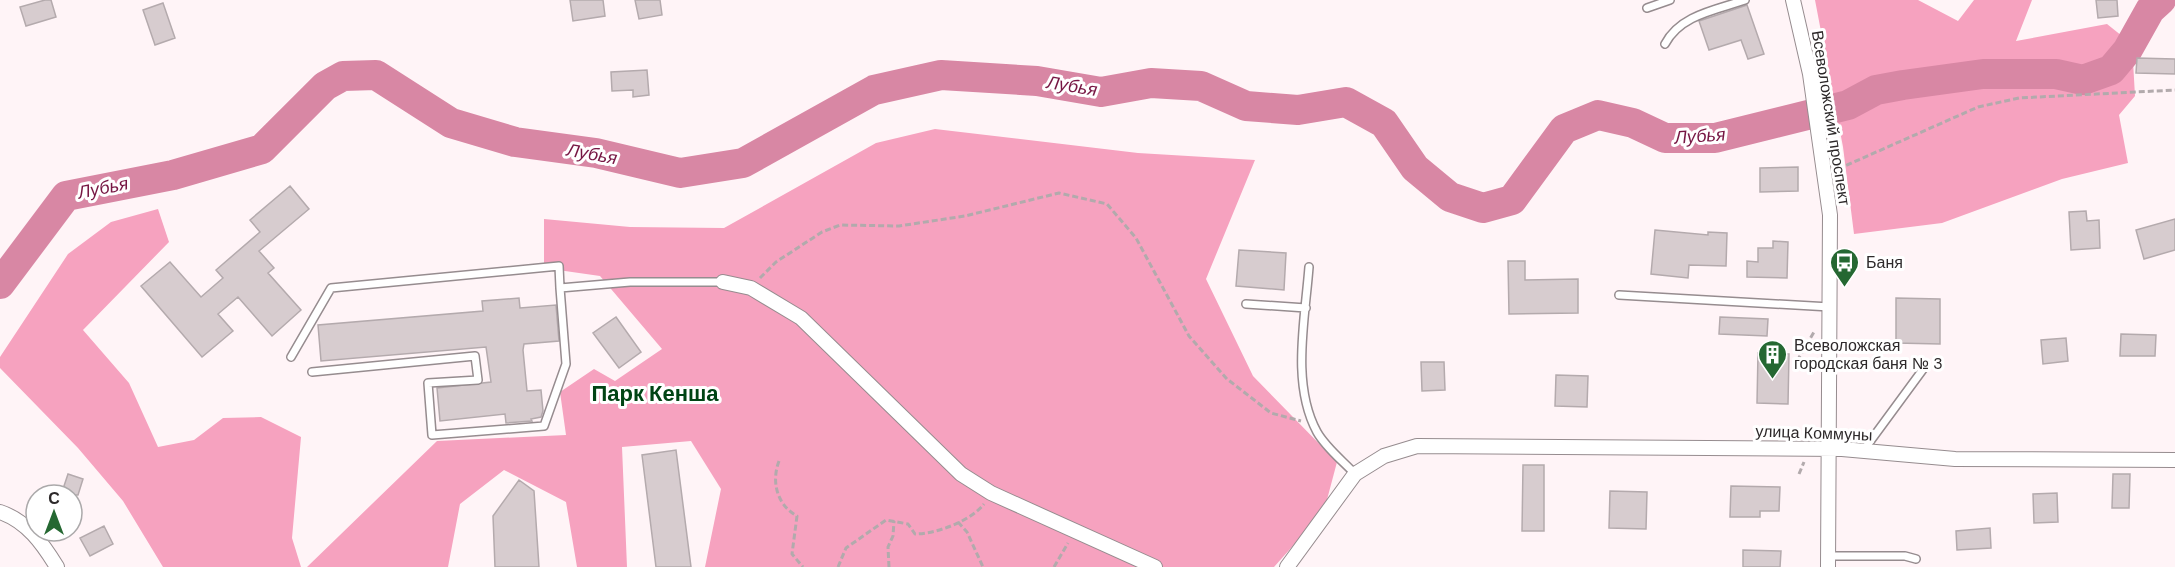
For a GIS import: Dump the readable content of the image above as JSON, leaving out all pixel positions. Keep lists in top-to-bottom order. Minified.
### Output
{"streets":{"street":["Всеволожский проспект","улица Коммуны"]},"crossings":[["Всеволожский проспект","улица Коммуны"]],"districts":["Парк Кенша"],"water":["Лубья"],"places":{"bus stop":["Баня"],"building":["Всеволожская городская баня № 3"]},"north":"top"}
